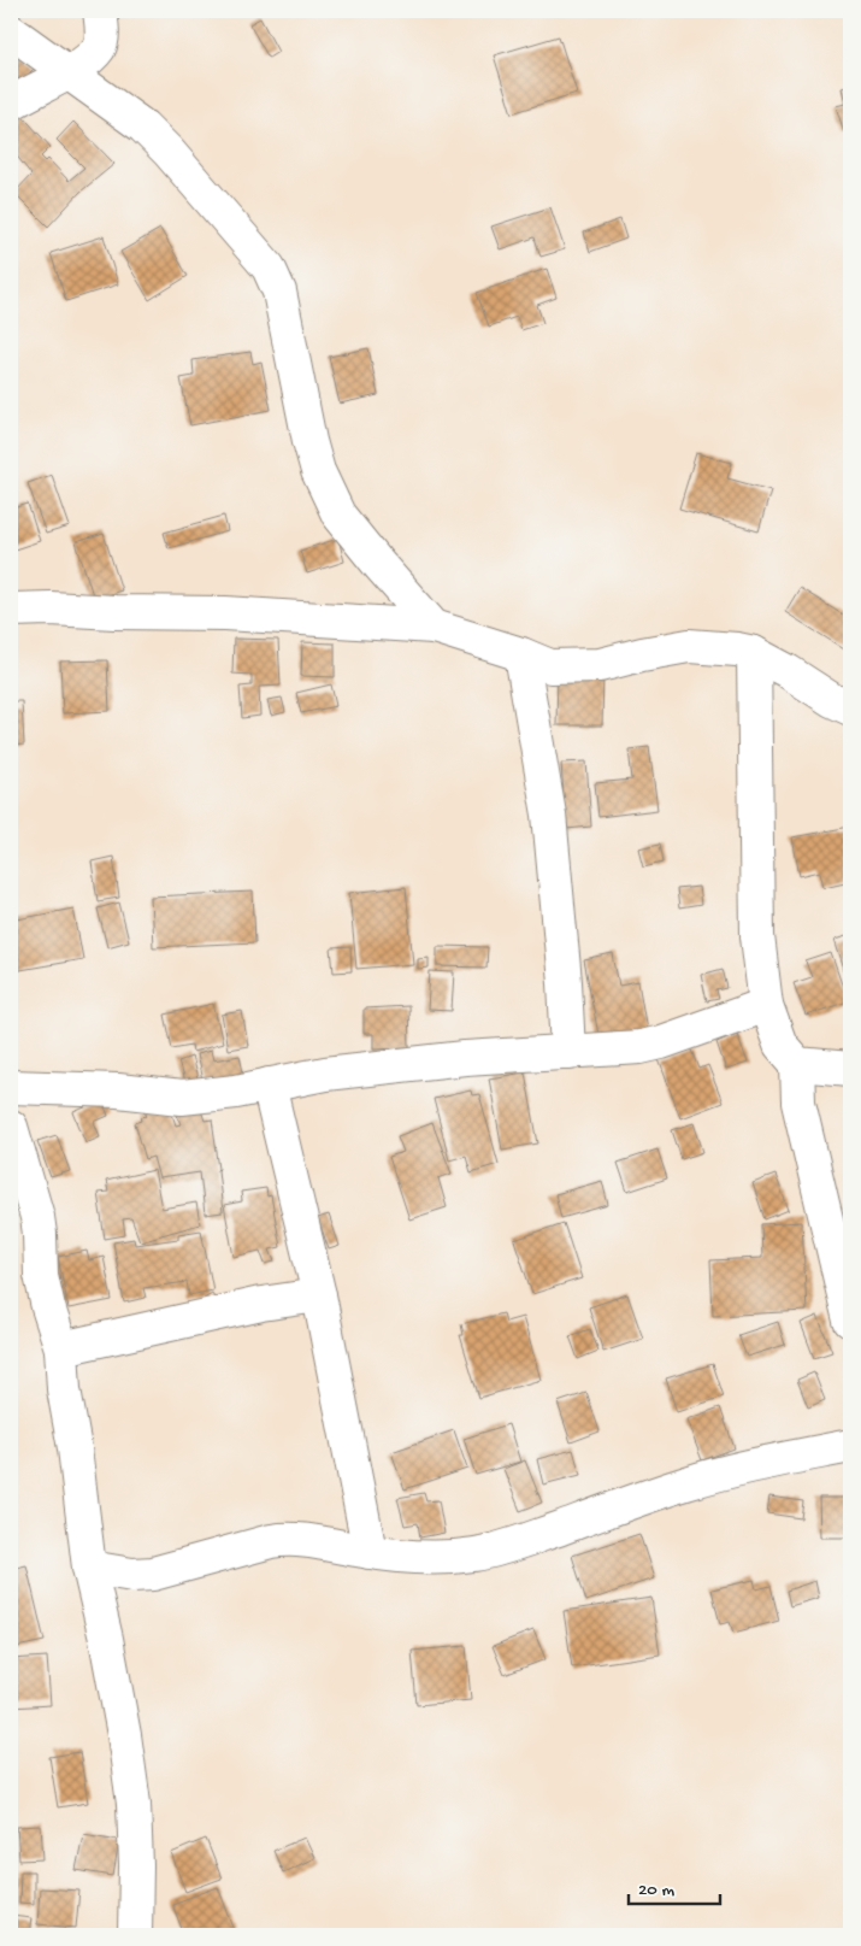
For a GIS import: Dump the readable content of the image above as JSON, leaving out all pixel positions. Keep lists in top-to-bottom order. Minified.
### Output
{"scale_bar":"20 m"}
